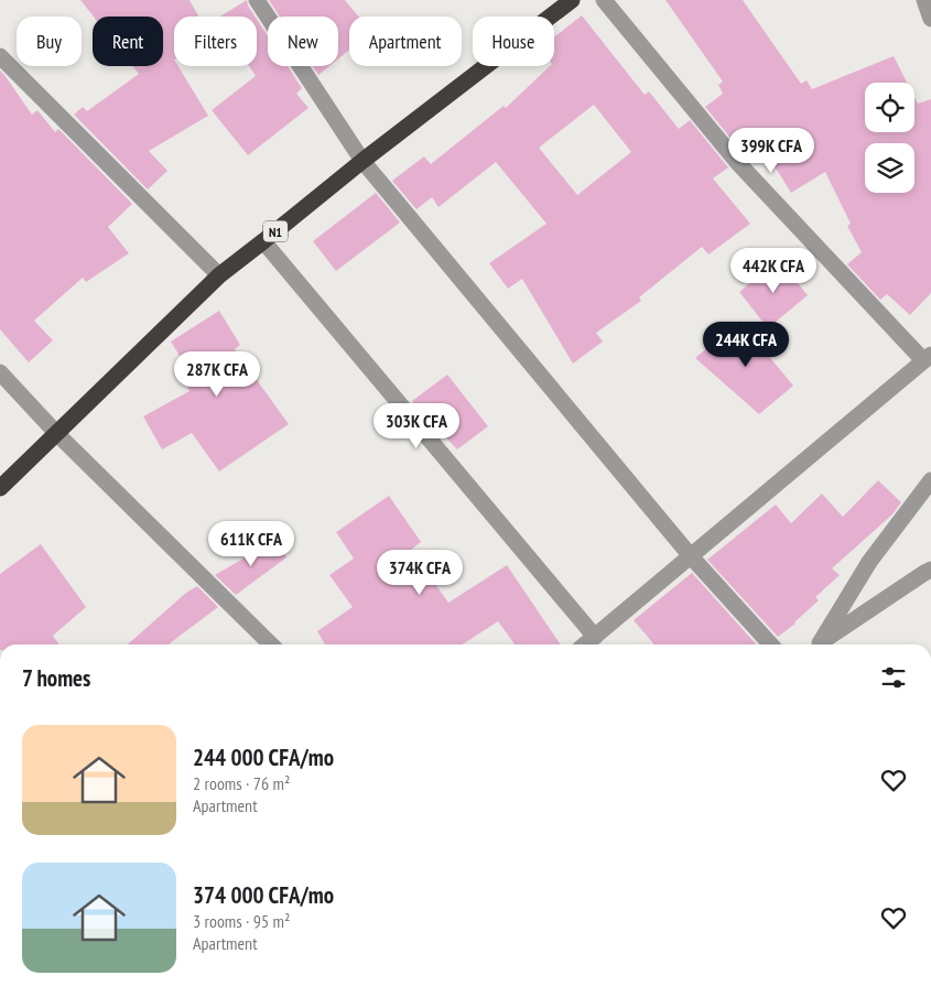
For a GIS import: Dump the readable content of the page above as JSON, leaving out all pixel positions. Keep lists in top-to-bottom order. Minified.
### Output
{"streets":{"highway":["N1"]},"page":{"chip":["Buy","Rent","Filters","New","Apartment","House"],"price":["399K CFA","442K CFA","244K CFA","287K CFA","303K CFA","611K CFA","374K CFA"],"heading":"7 homes","list":[{"name":"244 000 CFA/mo","note":"2 rooms · 76 m² · Apartment"},{"name":"374 000 CFA/mo","note":"3 rooms · 95 m² · Apartment"}]}}
